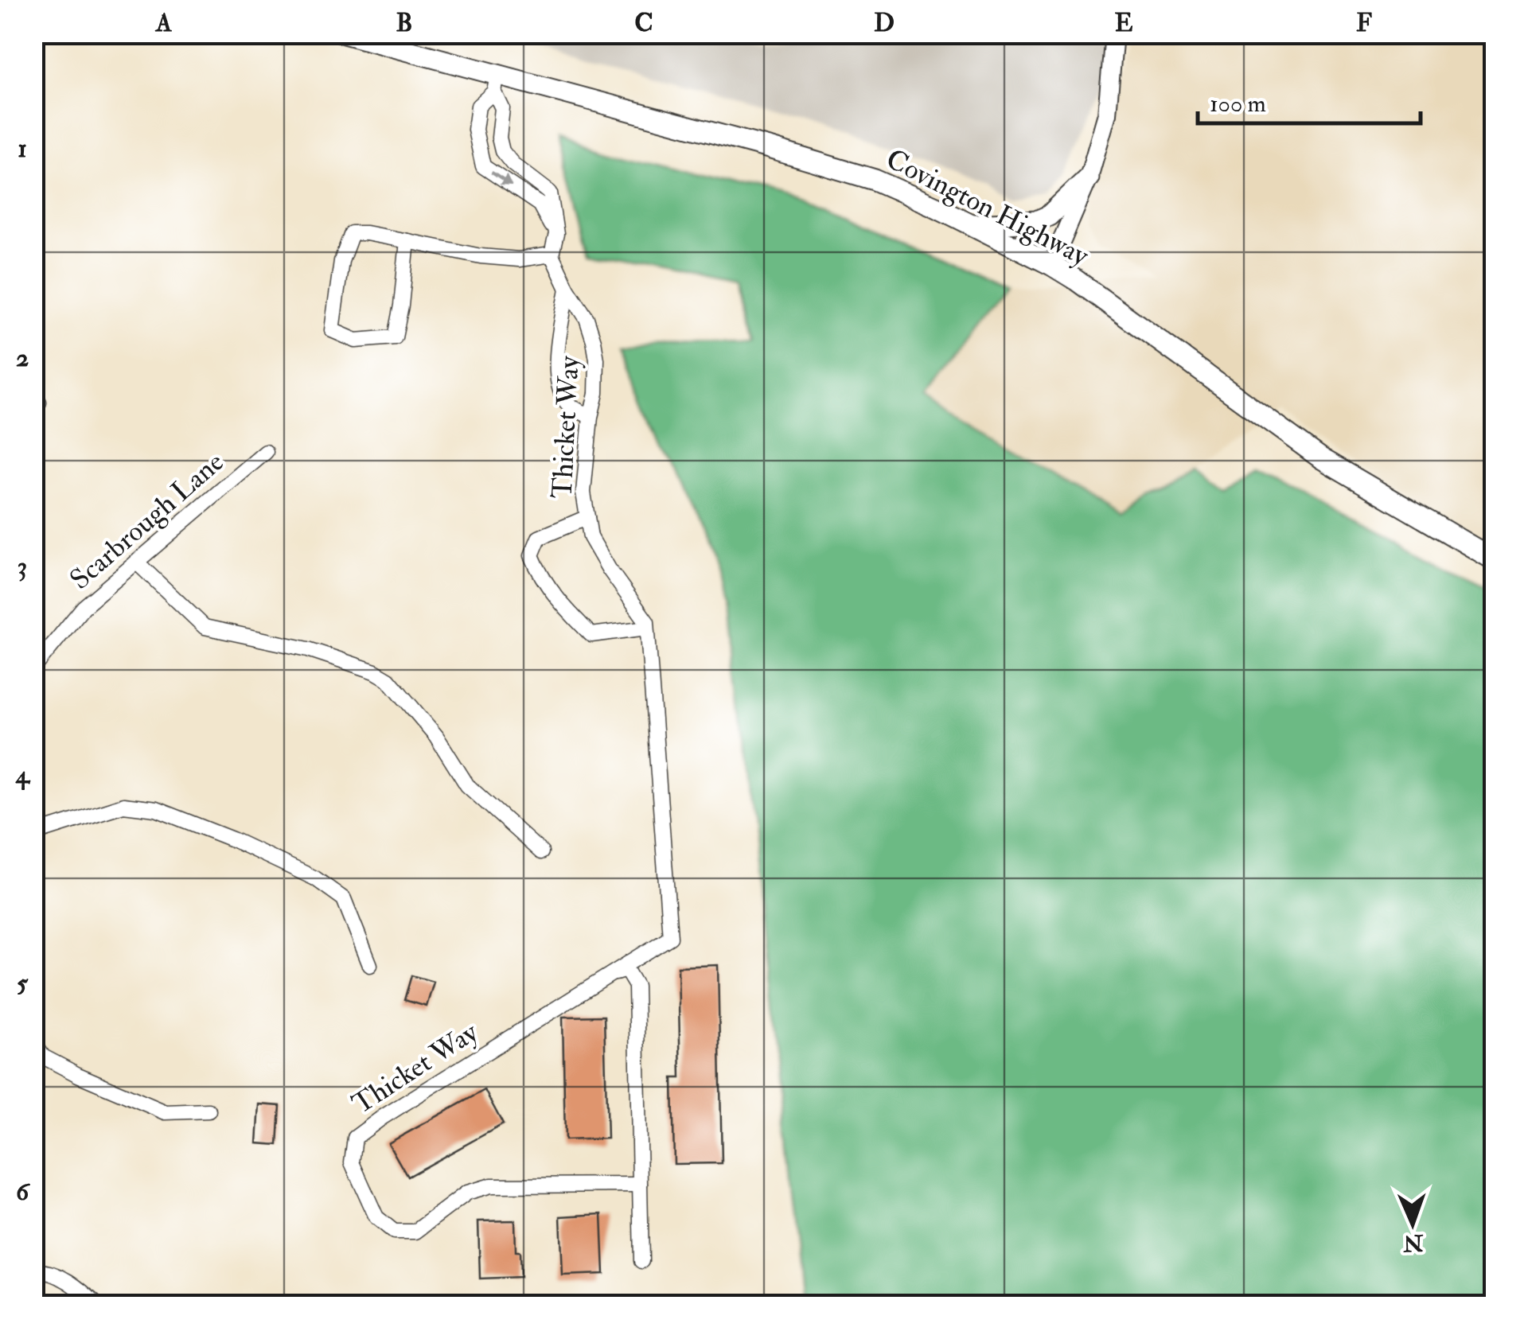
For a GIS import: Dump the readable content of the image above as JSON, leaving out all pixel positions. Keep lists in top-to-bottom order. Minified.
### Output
{"streets":{"main road":["Covington Highway"],"street":["Thicket Way","Scarbrough Lane"]},"scale_bar":"100 m","north":"bottom","grid":{"columns":["A","B","C","D","E","F"],"rows":["1","2","3","4","5","6"]}}
